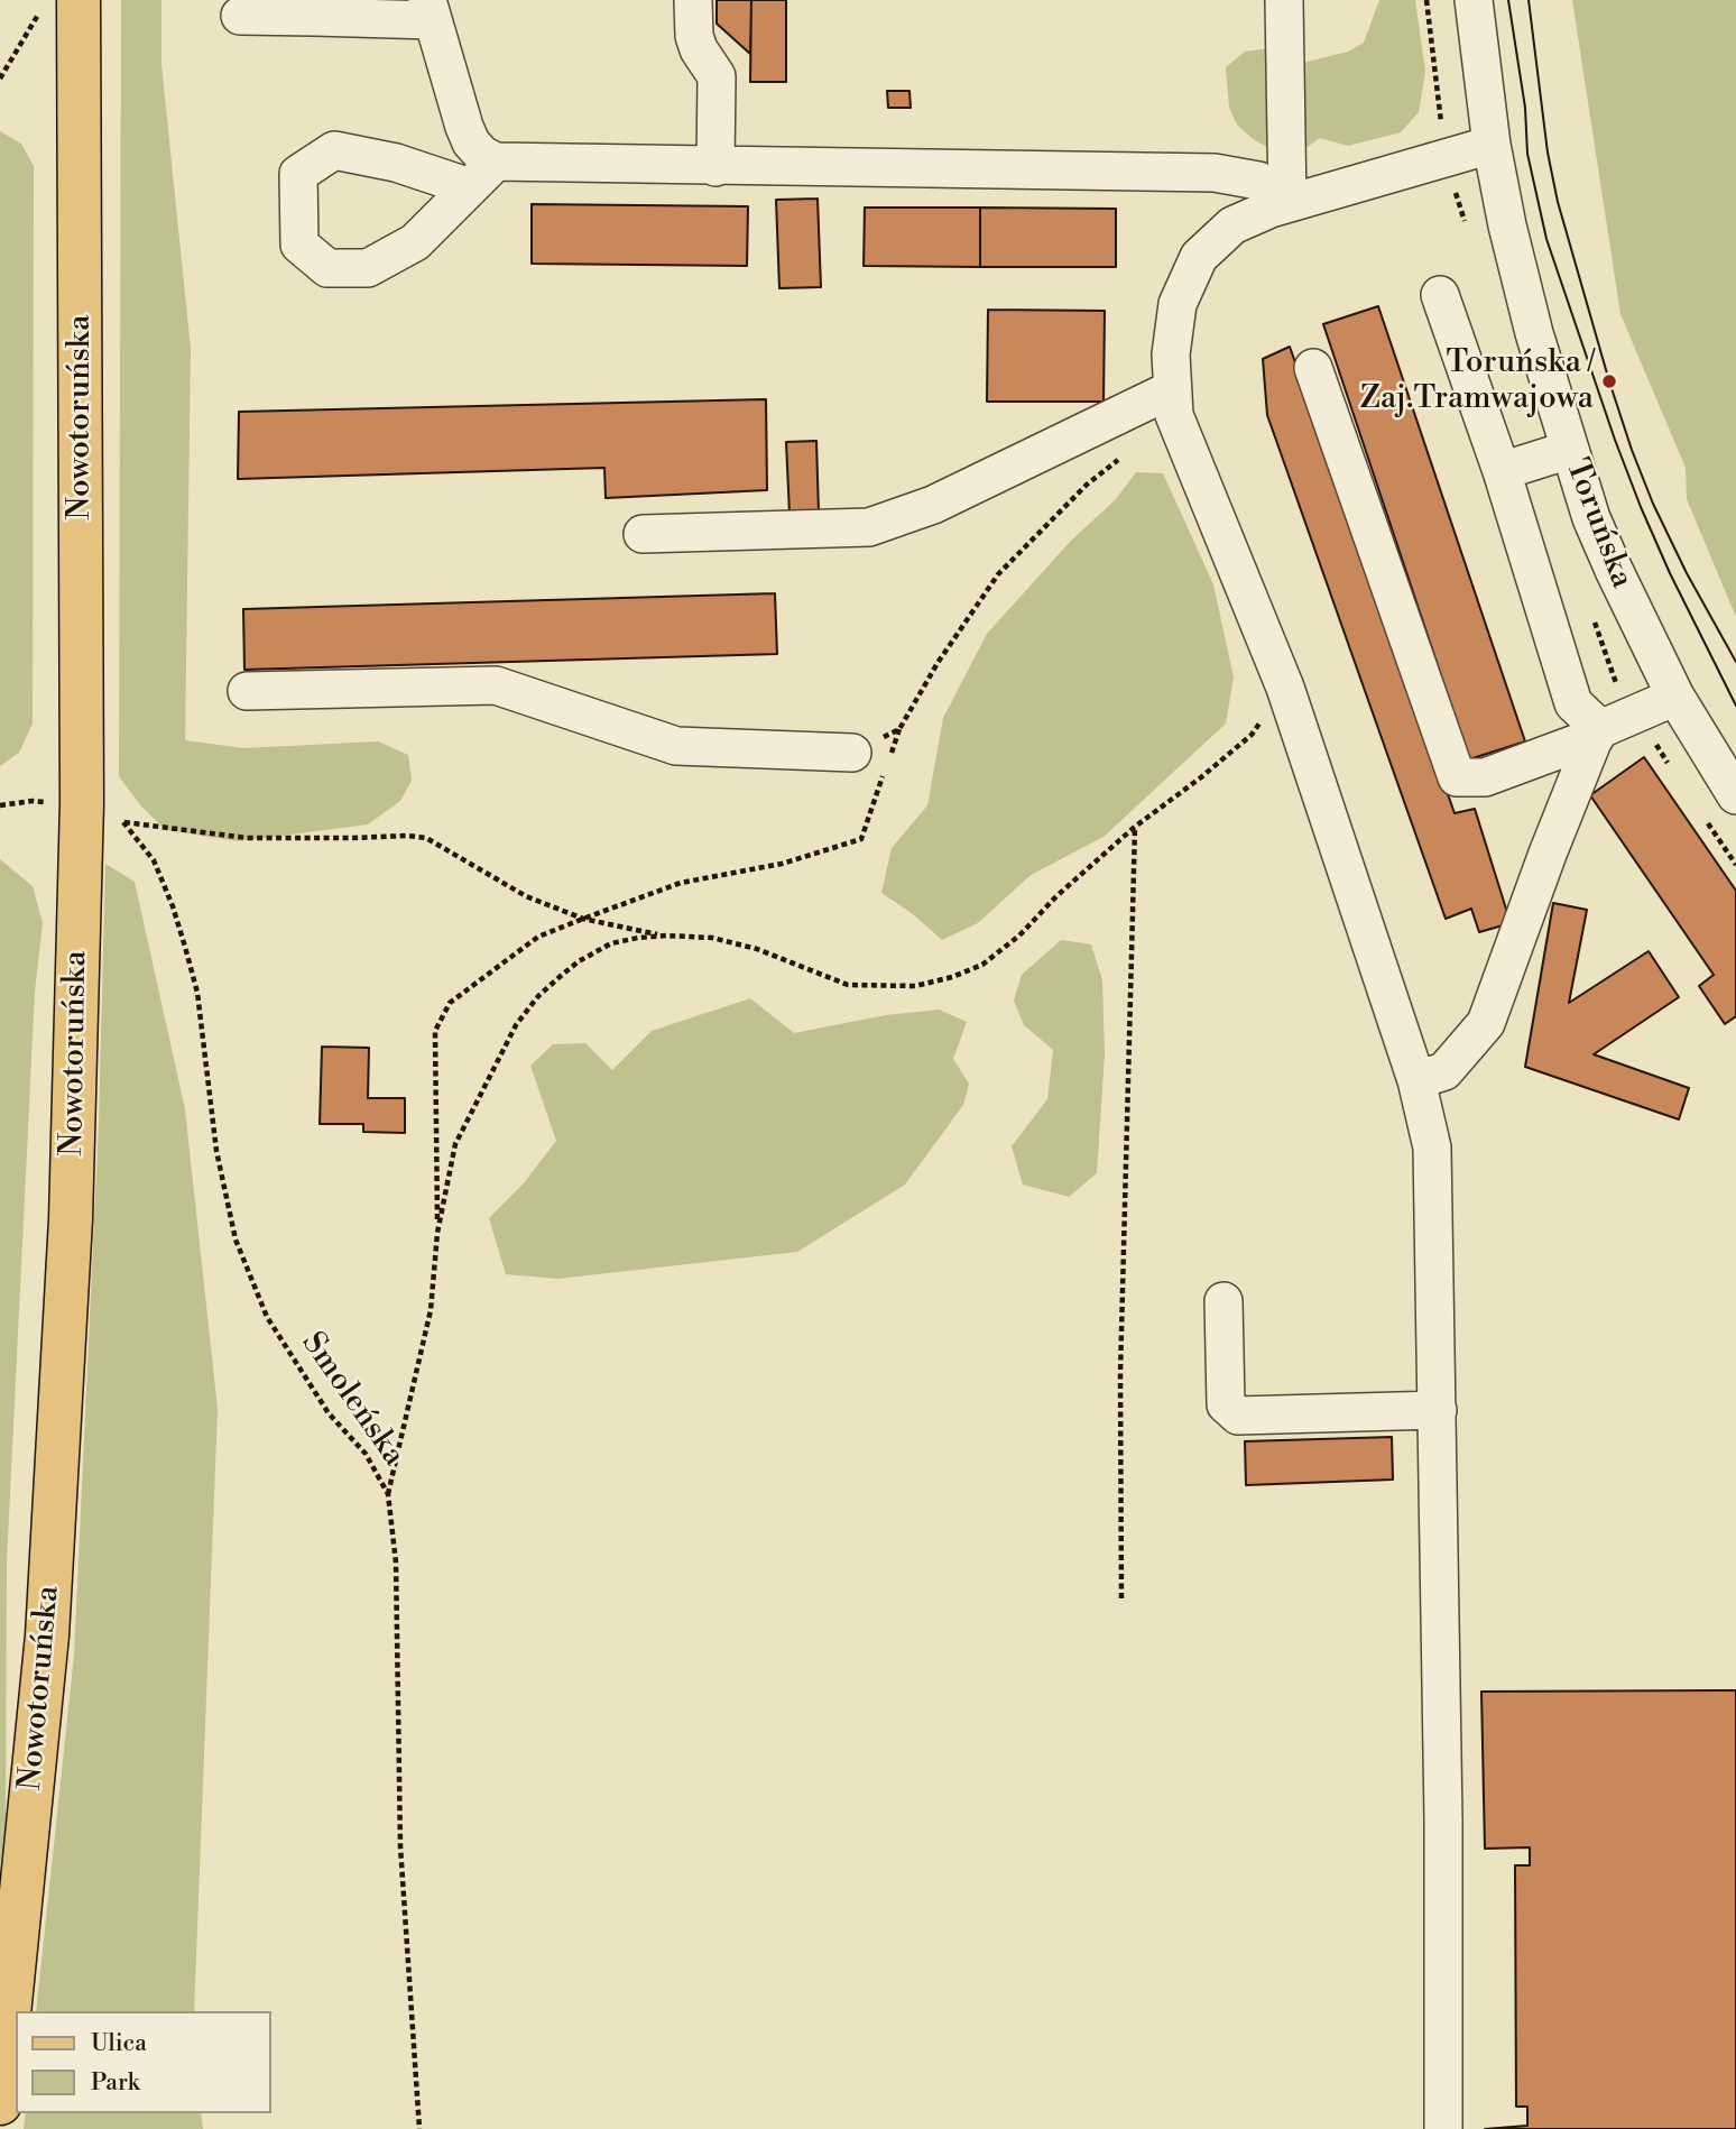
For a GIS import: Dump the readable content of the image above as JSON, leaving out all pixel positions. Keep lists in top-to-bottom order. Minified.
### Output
{"streets":{"main road":["Nowotoruńska"],"street":["Toruńska"],"path":["Smoleńska"]},"crossings":[["Nowotoruńska","Smoleńska"]],"places":["Toruńska / Zaj.Tramwajowa"],"legend":["Ulica","Park"]}
